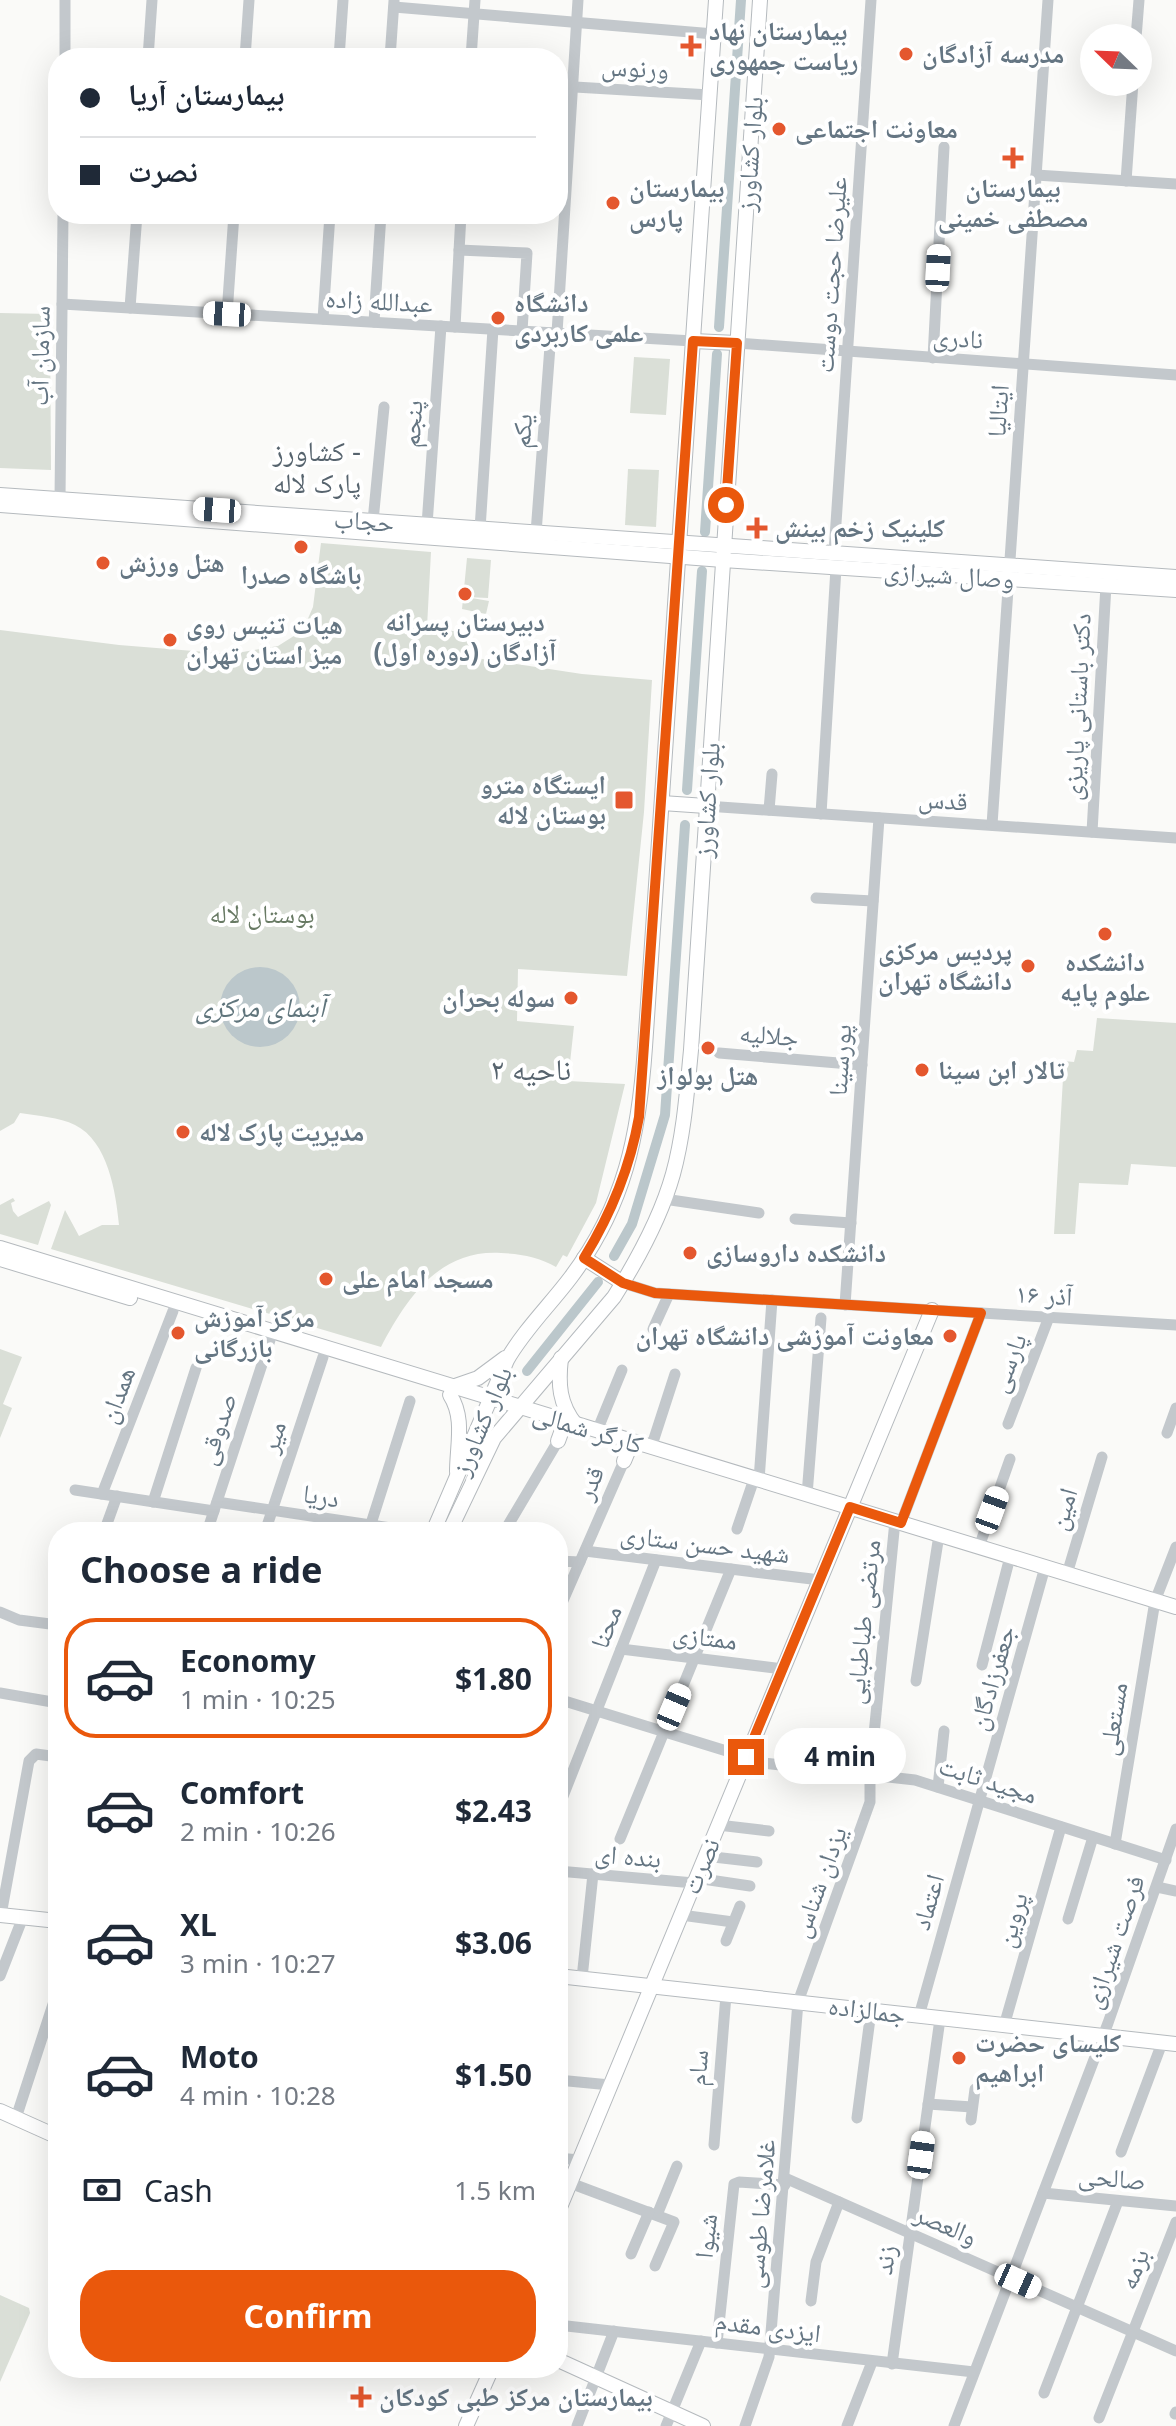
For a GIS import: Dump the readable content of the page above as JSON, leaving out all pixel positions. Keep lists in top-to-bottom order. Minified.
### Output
{"streets":{"main road":["بلوار کشاورز","حجاب","وصال شیرازی","کارگر شمالی","نصرت","جمالزاده"],"street":["ورنوس","علیرضا حجت دوست","عبدالله زاده","نادری","سازمان آب","ایتالیا","پنجم","یکم","دکتر باستانی پاریزی","قدس","جلالیه","پورسینا","۱۶ آذر","پارسی","همدان","صدوقی","میر","قدر","دریا","امین","شهید حسن ستاری","مرتضی طباطبایی","محنا","ممتازی","جعفرزادگان","مستعلی","مجید ثابت","بنده ای","یزدان شناس","اعتماد","پروین","فرصت شیرازی","سام","صالحی","غلامرضا طوسی","والعصر","شیوا","زند","بزمه","ایزدی مقدم"]},"crossings":[["ورنوس","بلوار کشاورز"],["ورنوس","یکم"],["بلوار کشاورز","عبدالله زاده"],["بلوار کشاورز","نادری"],["بلوار کشاورز","حجاب"],["بلوار کشاورز","وصال شیرازی"],["بلوار کشاورز","قدس"],["بلوار کشاورز","۱۶ آذر"],["بلوار کشاورز","کارگر شمالی"],["علیرضا حجت دوست","نادری"],["علیرضا حجت دوست","وصال شیرازی"],["علیرضا حجت دوست","قدس"],["عبدالله زاده","سازمان آب"],["عبدالله زاده","پنجم"],["عبدالله زاده","یکم"],["نادری","ایتالیا"],["سازمان آب","حجاب"],["ایتالیا","وصال شیرازی"],["ایتالیا","قدس"],["پنجم","حجاب"],["یکم","حجاب"],["حجاب","وصال شیرازی"],["وصال شیرازی","دکتر باستانی پاریزی"],["دکتر باستانی پاریزی","قدس"],["قدس","پورسینا"],["جلالیه","پورسینا"],["پورسینا","۱۶ آذر"],["۱۶ آذر","پارسی"],["۱۶ آذر","مرتضی طباطبایی"],["۱۶ آذر","نصرت"],["همدان","کارگر شمالی"],["همدان","دریا"],["صدوقی","کارگر شمالی"],["صدوقی","دریا"],["کارگر شمالی","میر"],["کارگر شمالی","امین"],["کارگر شمالی","مرتضی طباطبایی"],["کارگر شمالی","جعفرزادگان"],["کارگر شمالی","مستعلی"],["کارگر شمالی","نصرت"],["میر","دریا"],["قدر","شهید حسن ستاری"],["شهید حسن ستاری","محنا"],["شهید حسن ستاری","نصرت"],["مرتضی طباطبایی","مجید ثابت"],["مرتضی طباطبایی","یزدان شناس"],["محنا","ممتازی"],["محنا","مجید ثابت"],["ممتازی","نصرت"],["جعفرزادگان","مجید ثابت"],["جعفرزادگان","اعتماد"],["مستعلی","مجید ثابت"],["مجید ثابت","نصرت"],["مجید ثابت","یزدان شناس"],["مجید ثابت","اعتماد"],["مجید ثابت","پروین"],["مجید ثابت","فرصت شیرازی"],["بنده ای","نصرت"],["نصرت","جمالزاده"],["یزدان شناس","جمالزاده"],["یزدان شناس","غلامرضا طوسی"],["اعتماد","جمالزاده"],["پروین","جمالزاده"],["فرصت شیرازی","جمالزاده"],["فرصت شیرازی","صالحی"],["فرصت شیرازی","والعصر"],["فرصت شیرازی","ایزدی مقدم"],["جمالزاده","سام"],["جمالزاده","غلامرضا طوسی"],["جمالزاده","زند"],["غلامرضا طوسی","والعصر"],["غلامرضا طوسی","شیوا"],["غلامرضا طوسی","ایزدی مقدم"],["والعصر","شیوا"],["والعصر","زند"],["والعصر","بزمه"],["شیوا","ایزدی مقدم"],["زند","ایزدی مقدم"]],"districts":["کشاورز - پارک لاله","ناحیه ۲"],"water":["آبنمای مرکزی"],"parks":["بوستان لاله"],"places":{"health":["بیمارستان نهاد ریاست جمهوری","بیمارستان مصطفی خمینی","کلینیک زخم بینش","بیمارستان مرکز طبی کودکان"],"other":["مدرسه آزادگان","معاونت اجتماعی","بیمارستان پارس","دانشگاه علمی کاربردی","باشگاه صدرا","هتل ورزش","دبيرستان پسرانه آزادگان (دوره اول)","هیات تنیس روی میز استان تهران","دانشکده علوم پایه","پردیس مرکزی دانشگاه‌ تهران","سوله بحران","هتل بولواز","تالار ابن سینا","مدیریت پارک لاله","دانشکده داروسازی","مسجد امام علی","مرکز آموزش بازرگانی","معاونت آموزشی دانشگاه تهران","کلیسای حضرت ابراهیم"],"transit":["ایستگاه مترو بوستان لاله"]},"north":"top left","page":{"banner":["بیمارستان آریا","نصرت"],"heading":"Choose a ride","list":[{"name":"Economy","note":"1 min · 10:25","value":"$1.80"},{"name":"Comfort","note":"2 min · 10:26","value":"$2.43"},{"name":"XL","note":"3 min · 10:27","value":"$3.06"},{"name":"Moto","note":"4 min · 10:28","value":"$1.50"}],"bubble":"4 min","pay":["Cash","1.5 km"],"buttons":"Confirm"}}
